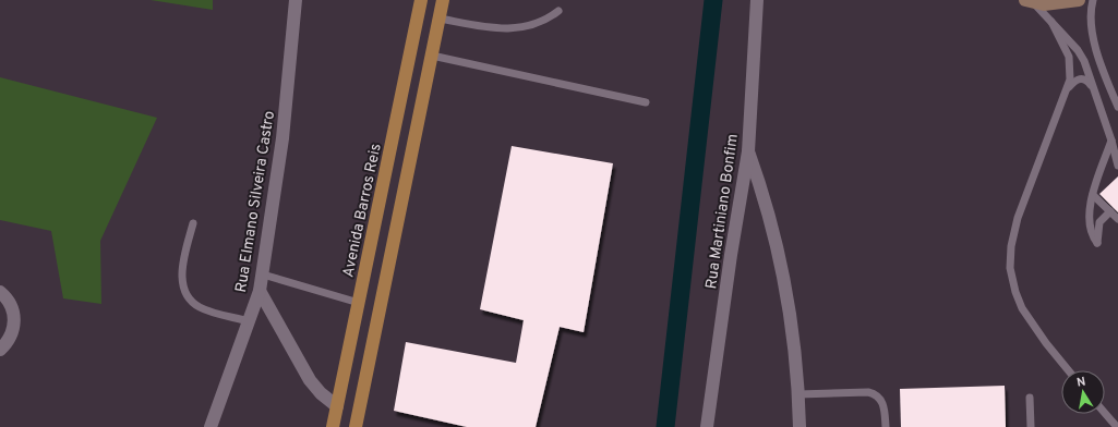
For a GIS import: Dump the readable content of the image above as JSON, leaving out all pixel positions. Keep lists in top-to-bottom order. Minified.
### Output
{"streets":{"main road":["Avenida Barros Reis"],"street":["Rua Elmano Silveira Castro","Rua Martiniano Bonfim"]},"north":"top"}
